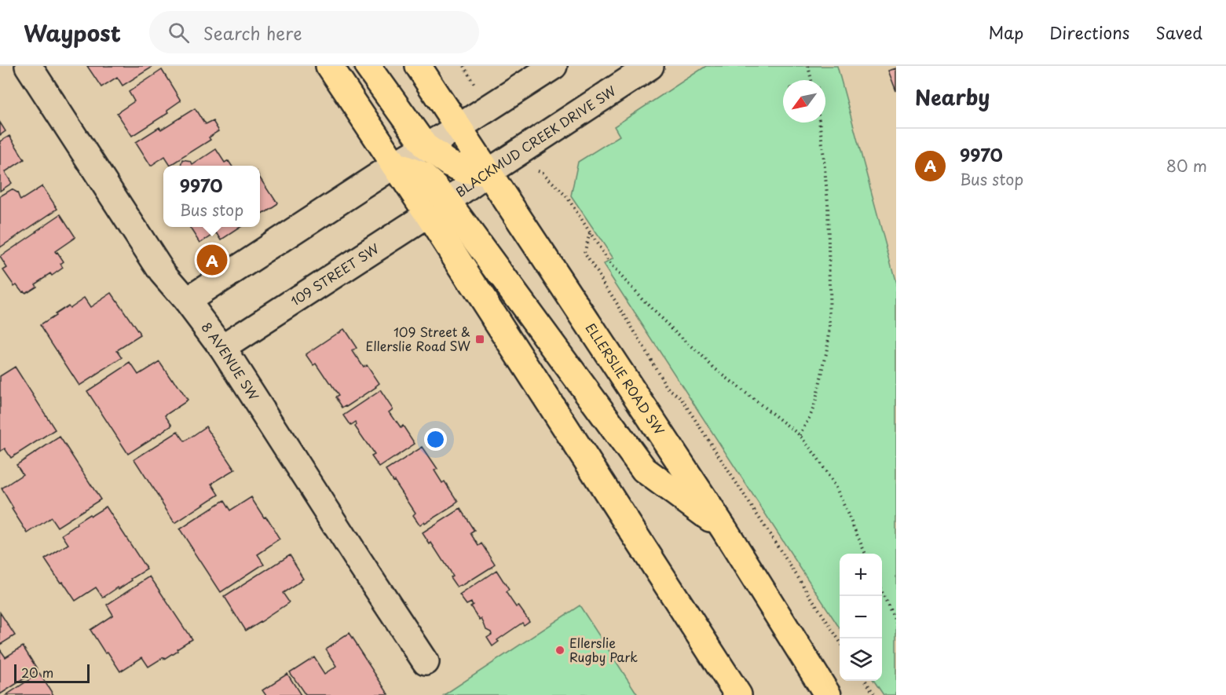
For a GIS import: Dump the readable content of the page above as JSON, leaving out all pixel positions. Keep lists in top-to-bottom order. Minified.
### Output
{"streets":{"main road":["ELLERSLIE ROAD SW"],"street":["BLACKMUD CREEK DRIVE SW","109 STREET SW","8 AVENUE SW"]},"crossings":[["BLACKMUD CREEK DRIVE SW","109 STREET SW"],["BLACKMUD CREEK DRIVE SW","ELLERSLIE ROAD SW"],["109 STREET SW","8 AVENUE SW"]],"places":{"transit":["109 Street & Ellerslie Road SW"],"other":["Ellerslie Rugby Park"]},"scale_bar":"20 m","north":"bottom left","page":{"header":"Waypost","search":"Search here","nav":["Map","Directions","Saved"],"heading":"Nearby","list":[{"mark":"A","name":"9970","note":"Bus stop","value":"80 m"}],"popup":["9970","Bus stop"],"pins":"A","map_buttons":["+","−"],"scale":"20 m"}}
